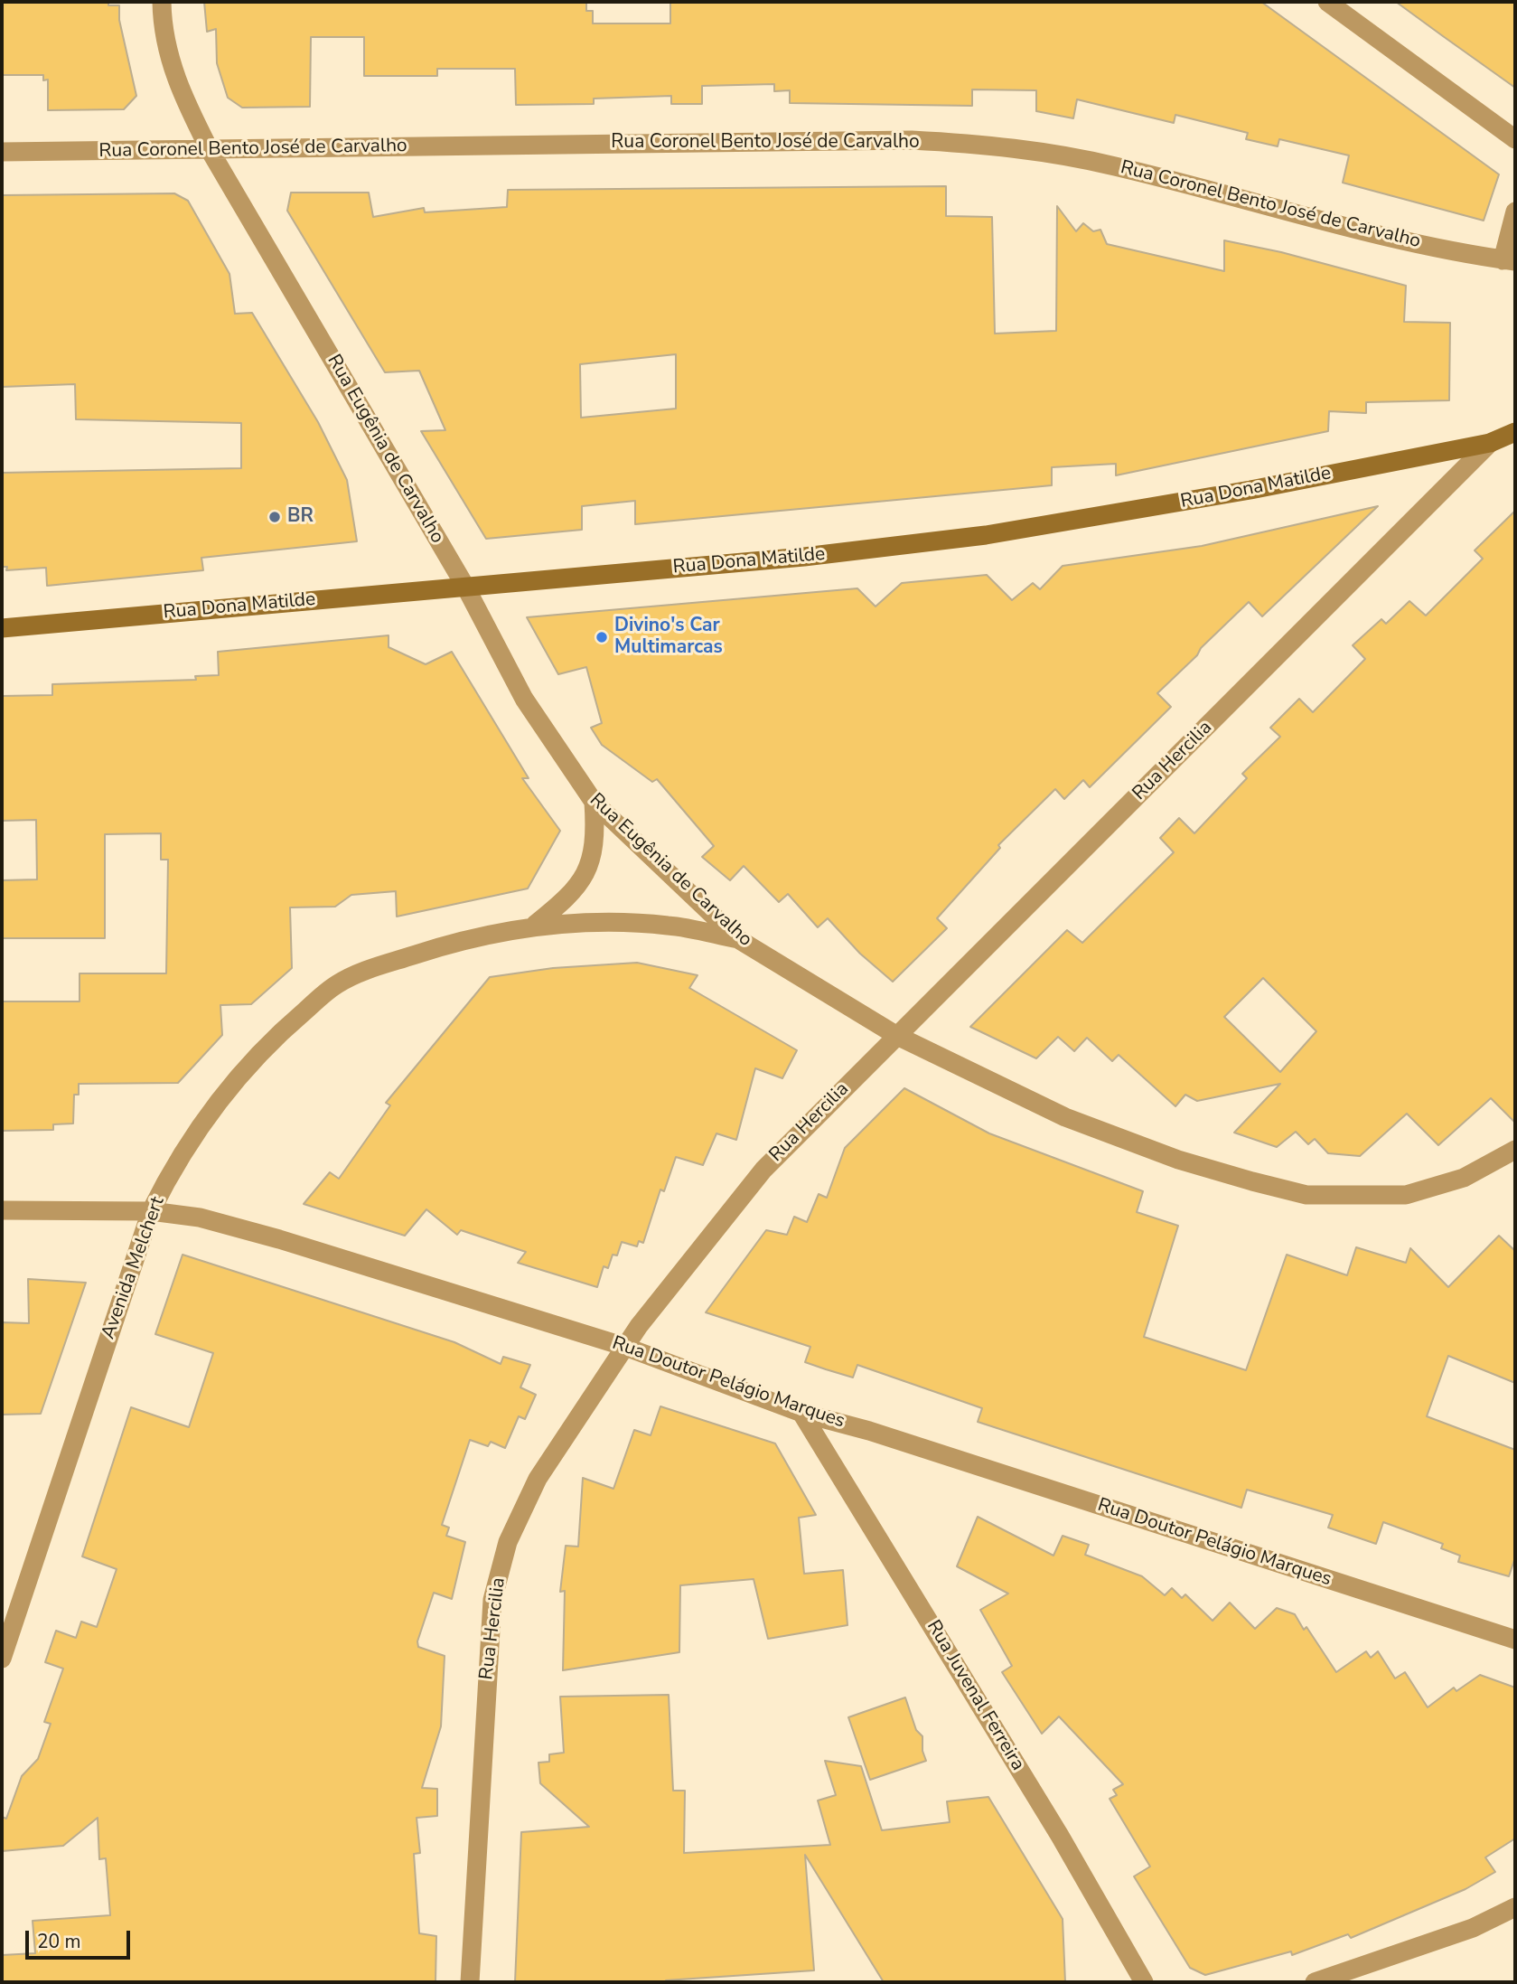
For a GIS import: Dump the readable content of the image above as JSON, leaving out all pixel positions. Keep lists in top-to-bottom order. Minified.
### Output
{"streets":{"street":["Rua Coronel Bento José de Carvalho","Rua Eugênia de Carvalho","Rua Dona Matilde","Rua Hercilia","Avenida Melchert","Rua Doutor Pelágio Marques","Rua Juvenal Ferreira"]},"crossings":[["Rua Coronel Bento José de Carvalho","Rua Eugênia de Carvalho"],["Rua Eugênia de Carvalho","Rua Dona Matilde"],["Rua Eugênia de Carvalho","Rua Hercilia"],["Rua Eugênia de Carvalho","Avenida Melchert"],["Rua Dona Matilde","Rua Hercilia"],["Rua Hercilia","Rua Doutor Pelágio Marques"],["Avenida Melchert","Rua Doutor Pelágio Marques"],["Rua Doutor Pelágio Marques","Rua Juvenal Ferreira"]],"places":["BR","Divino's Car Multimarcas"],"scale_bar":"20 m"}
